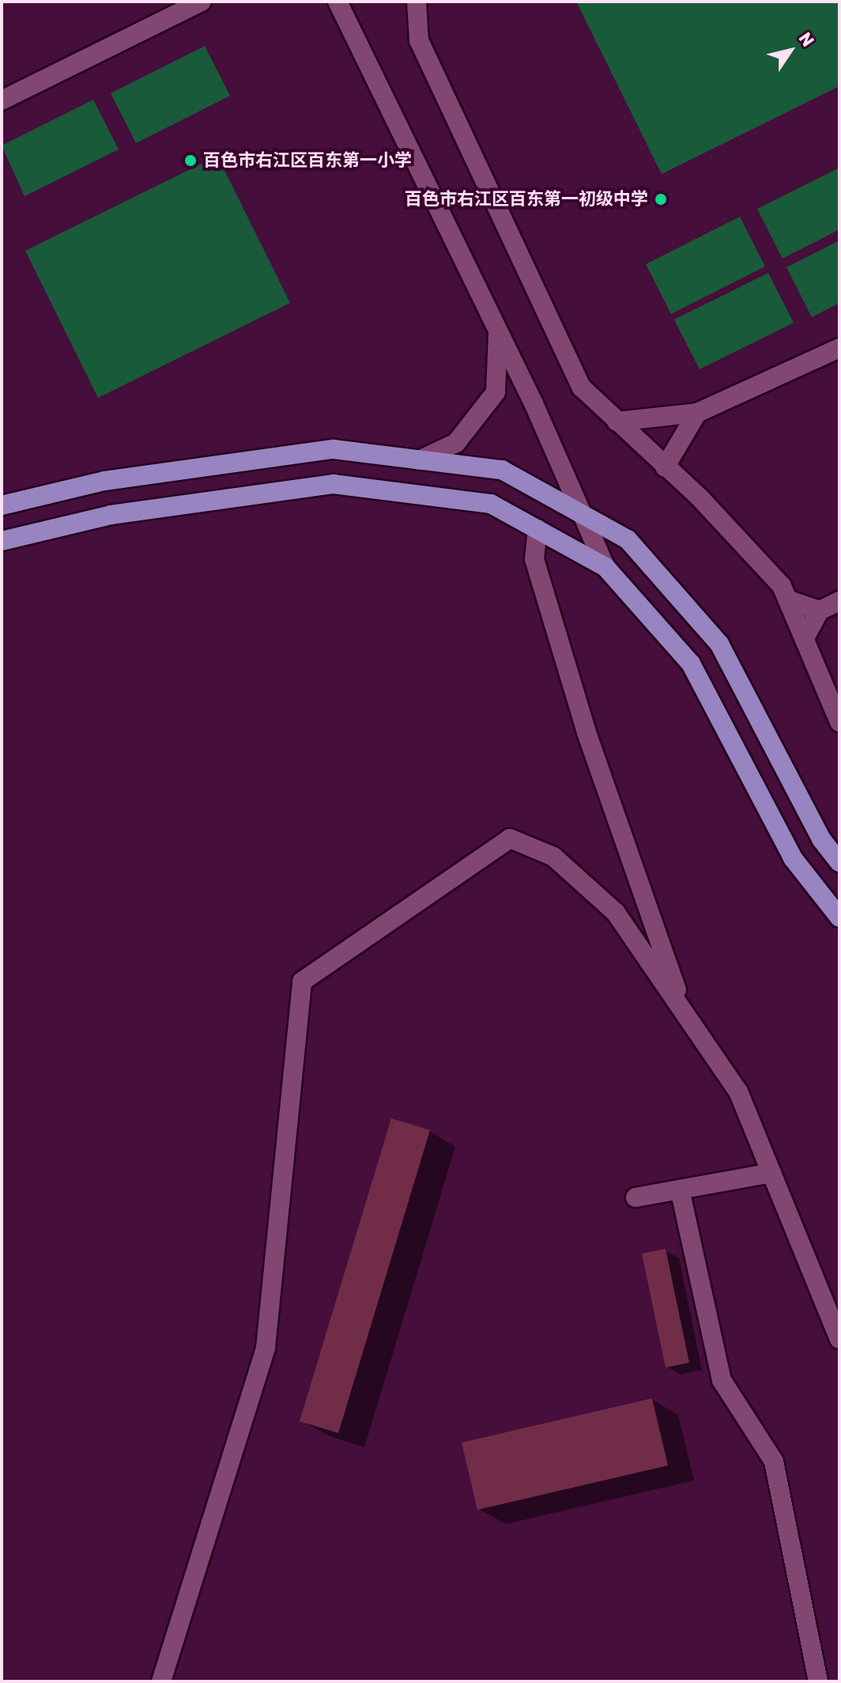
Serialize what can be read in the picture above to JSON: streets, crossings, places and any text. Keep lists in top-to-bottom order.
{
  "places": ["百色市右江区百东第一小学", "百色市右江区百东第一初级中学"],
  "north": "top right"
}
